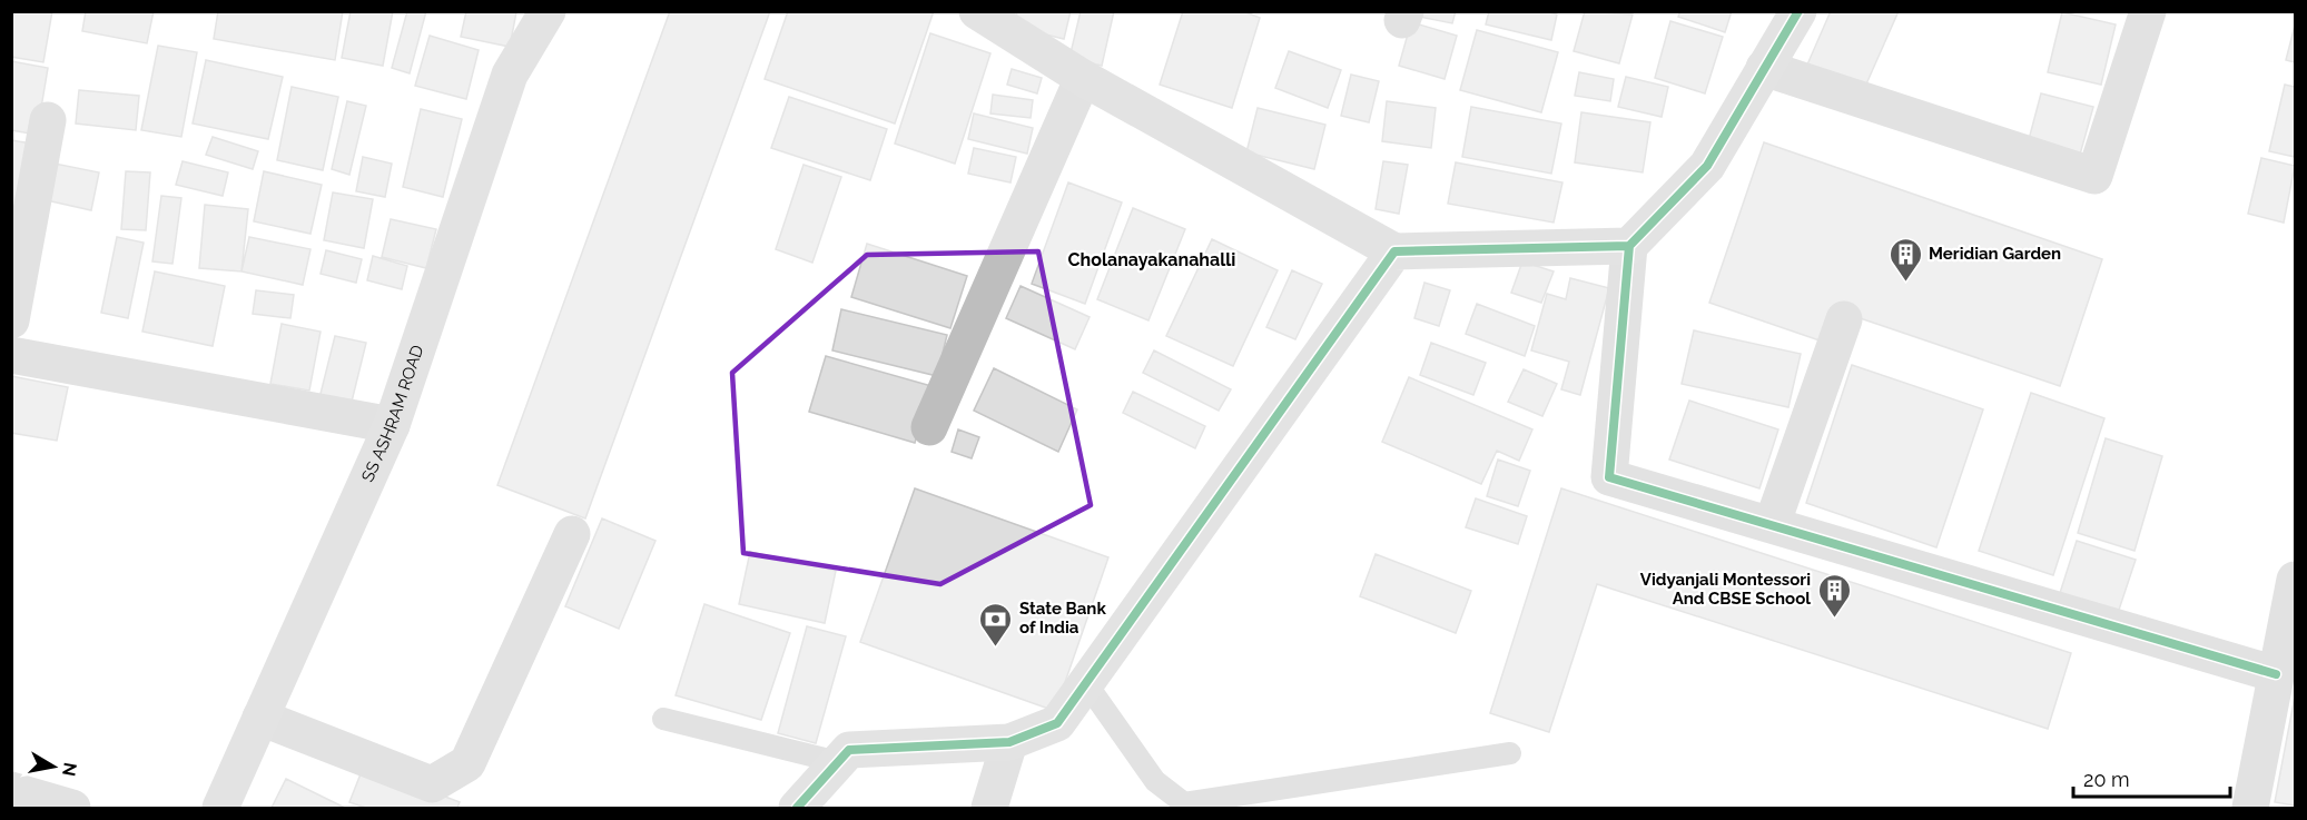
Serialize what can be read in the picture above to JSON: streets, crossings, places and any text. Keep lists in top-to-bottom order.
{
  "streets": {
    "street": ["SS ASHRAM ROAD"]
  },
  "districts": ["Cholanayakanahalli"],
  "places": {
    "building": ["Meridian Garden", "Vidyanjali Montessori And CBSE School"],
    "bank": ["State Bank of India"]
  },
  "scale_bar": "20 m",
  "north": "right"
}
